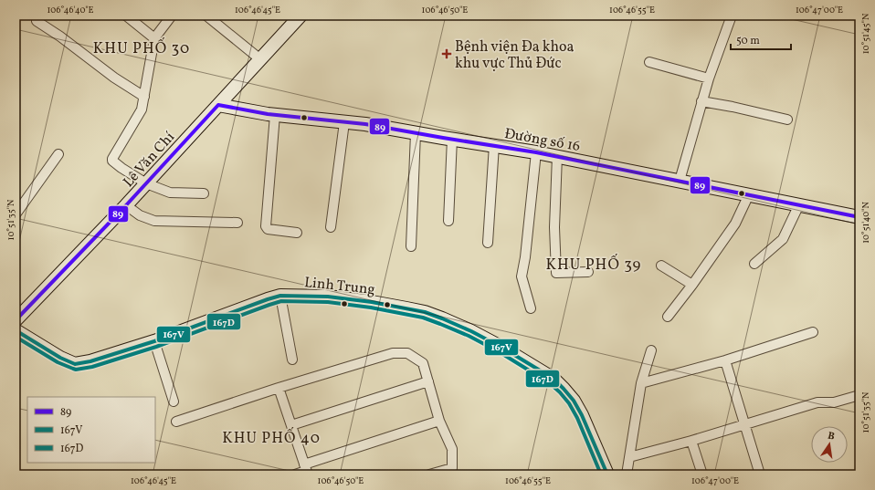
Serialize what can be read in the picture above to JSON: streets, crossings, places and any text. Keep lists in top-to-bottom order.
{
  "streets": {
    "street": ["Đường số 16", "Lê Văn Chí", "Linh Trung"]
  },
  "crossings": [
    ["Đường số 16", "Lê Văn Chí"]
  ],
  "districts": ["KHU PHỐ 30", "KHU PHỐ 39", "KHU PHỐ 40"],
  "places": {
    "health": ["Bệnh viện Đa khoa khu vực Thủ Đức"]
  },
  "lines": ["transit line 89", "transit line 167V", "transit line 167D"],
  "legend": ["89", "167V", "167D"],
  "scale_bar": "50 m",
  "north": "top",
  "coordinates": [
    "106°46'40\"E",
    "106°46'45\"E",
    "106°46'50\"E",
    "106°46'55\"E",
    "106°47'00\"E",
    "10°51'45\"N",
    "10°51'35\"N",
    "10°51'40\"N"
  ]
}
